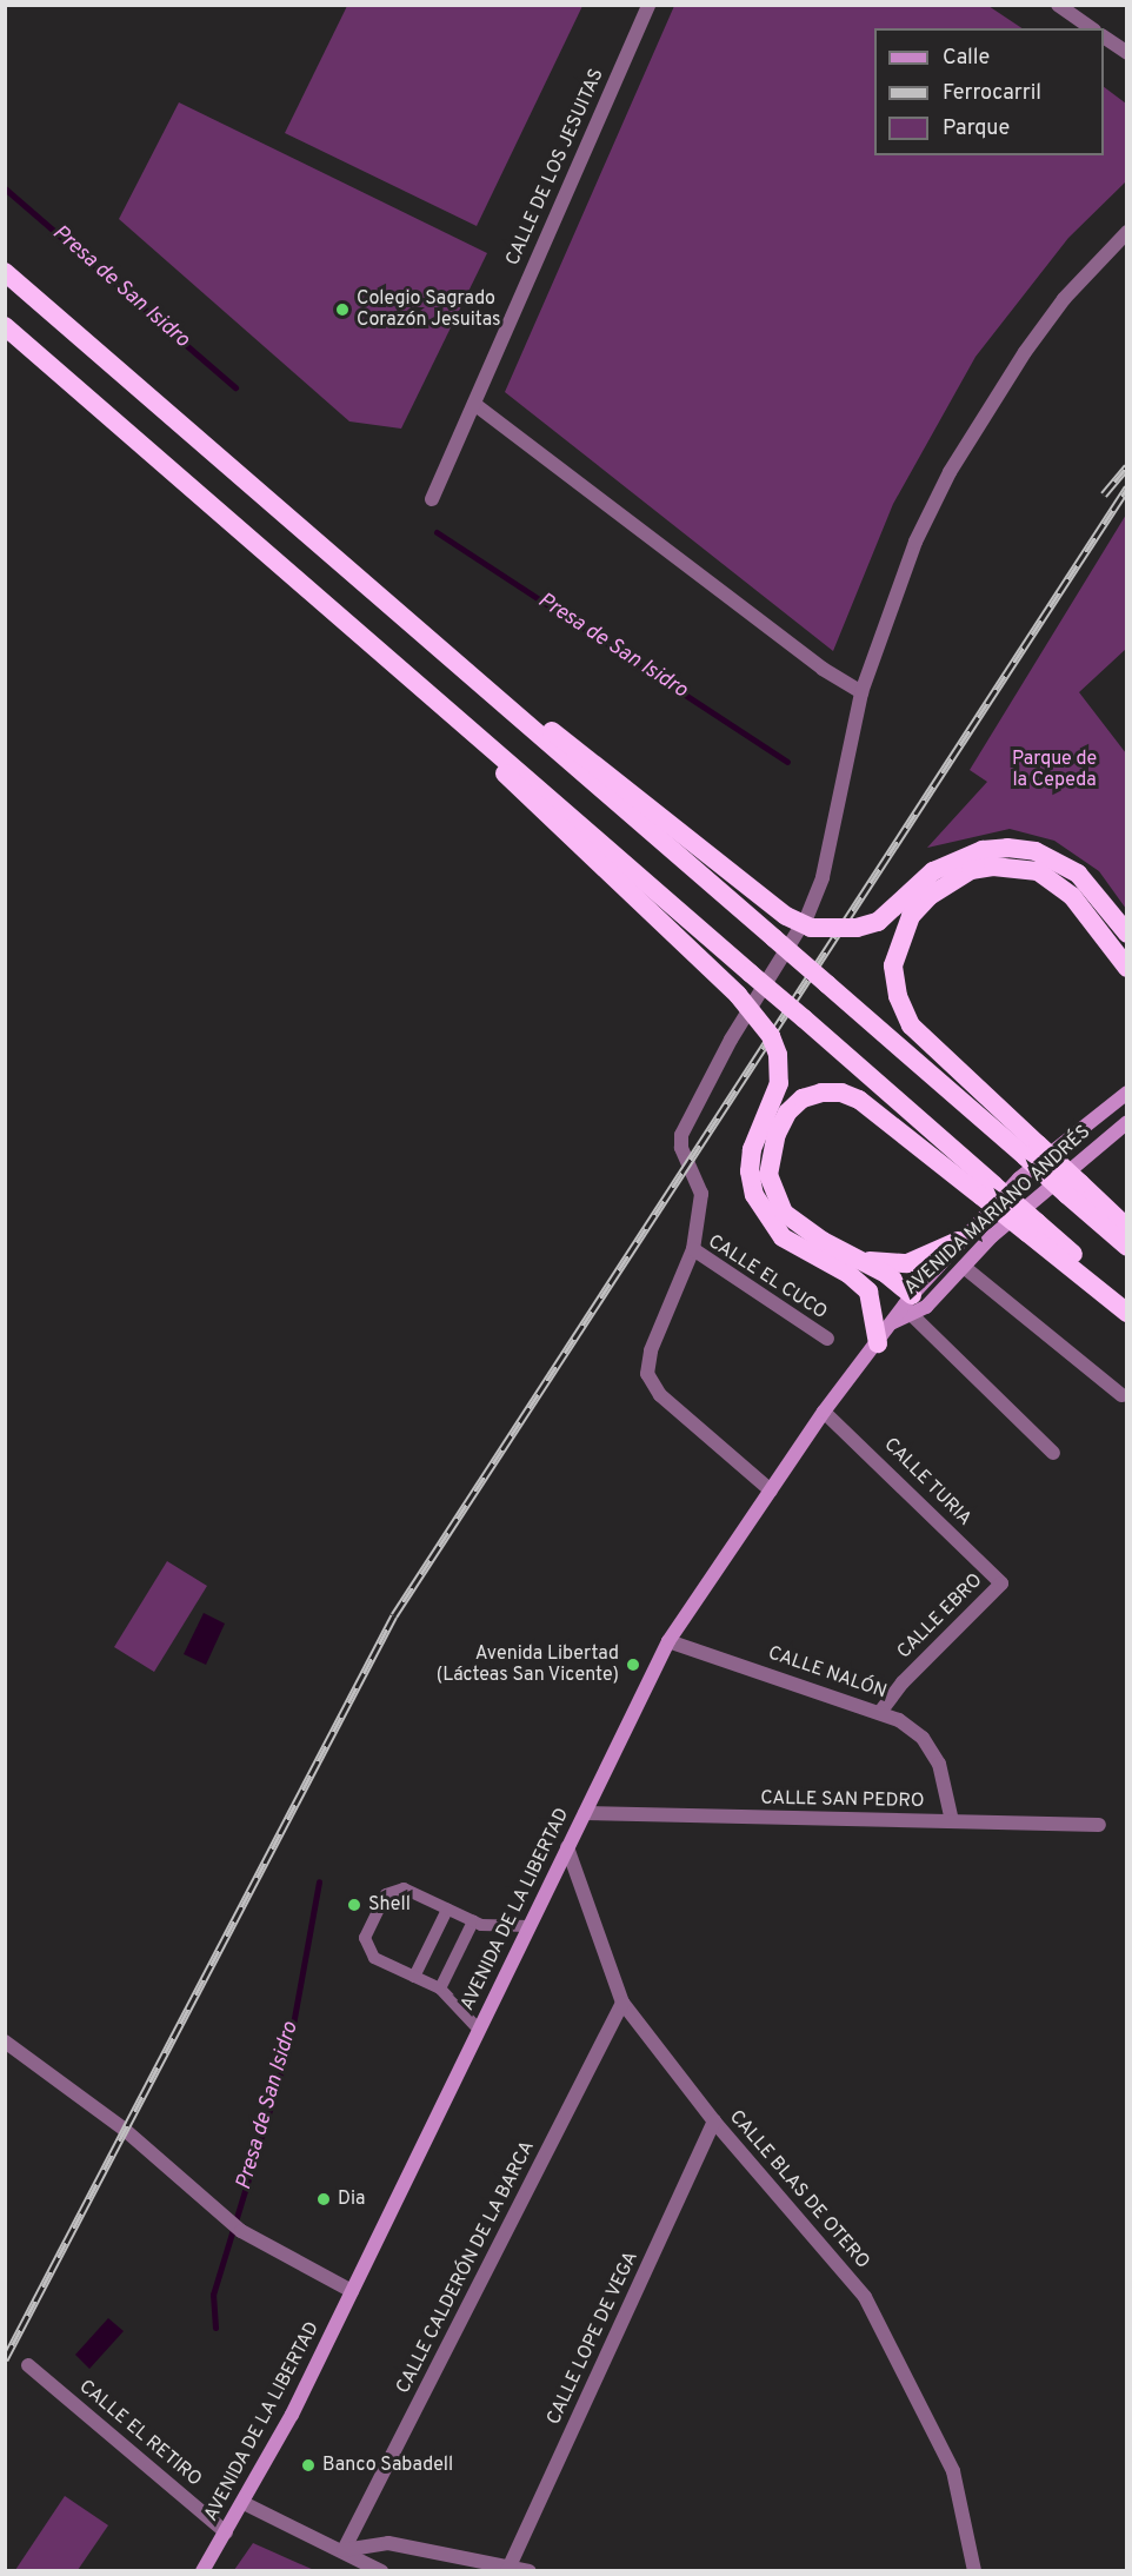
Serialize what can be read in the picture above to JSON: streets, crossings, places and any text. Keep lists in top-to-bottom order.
{
  "streets": {
    "main road": ["AVENIDA MARIANO ANDRÉS", "AVENIDA DE LA LIBERTAD"],
    "street": [
      "CALLE DE LOS JESUITAS",
      "CALLE EL CUCO",
      "CALLE TURIA",
      "CALLE EBRO",
      "CALLE NALÓN",
      "CALLE SAN PEDRO",
      "CALLE BLAS DE OTERO",
      "CALLE CALDERÓN DE LA BARCA",
      "CALLE LOPE DE VEGA",
      "CALLE EL RETIRO"
    ]
  },
  "crossings": [
    ["AVENIDA MARIANO ANDRÉS", "AVENIDA DE LA LIBERTAD"],
    ["CALLE EL CUCO", "AVENIDA DE LA LIBERTAD"],
    ["CALLE TURIA", "CALLE EBRO"],
    ["CALLE TURIA", "AVENIDA DE LA LIBERTAD"],
    ["CALLE EBRO", "CALLE NALÓN"],
    ["CALLE NALÓN", "CALLE SAN PEDRO"],
    ["CALLE NALÓN", "AVENIDA DE LA LIBERTAD"],
    ["CALLE SAN PEDRO", "AVENIDA DE LA LIBERTAD"],
    ["AVENIDA DE LA LIBERTAD", "CALLE BLAS DE OTERO"],
    ["AVENIDA DE LA LIBERTAD", "CALLE EL RETIRO"],
    ["CALLE BLAS DE OTERO", "CALLE CALDERÓN DE LA BARCA"],
    ["CALLE BLAS DE OTERO", "CALLE LOPE DE VEGA"]
  ],
  "water": ["Presa de San Isidro"],
  "parks": ["Parque de la Cepeda"],
  "places": [
    "Colegio Sagrado Corazón Jesuitas",
    "Avenida Libertad (Lácteas San Vicente)",
    "Shell",
    "Dia",
    "Banco Sabadell"
  ],
  "legend": ["Calle", "Ferrocarril", "Parque"]
}
